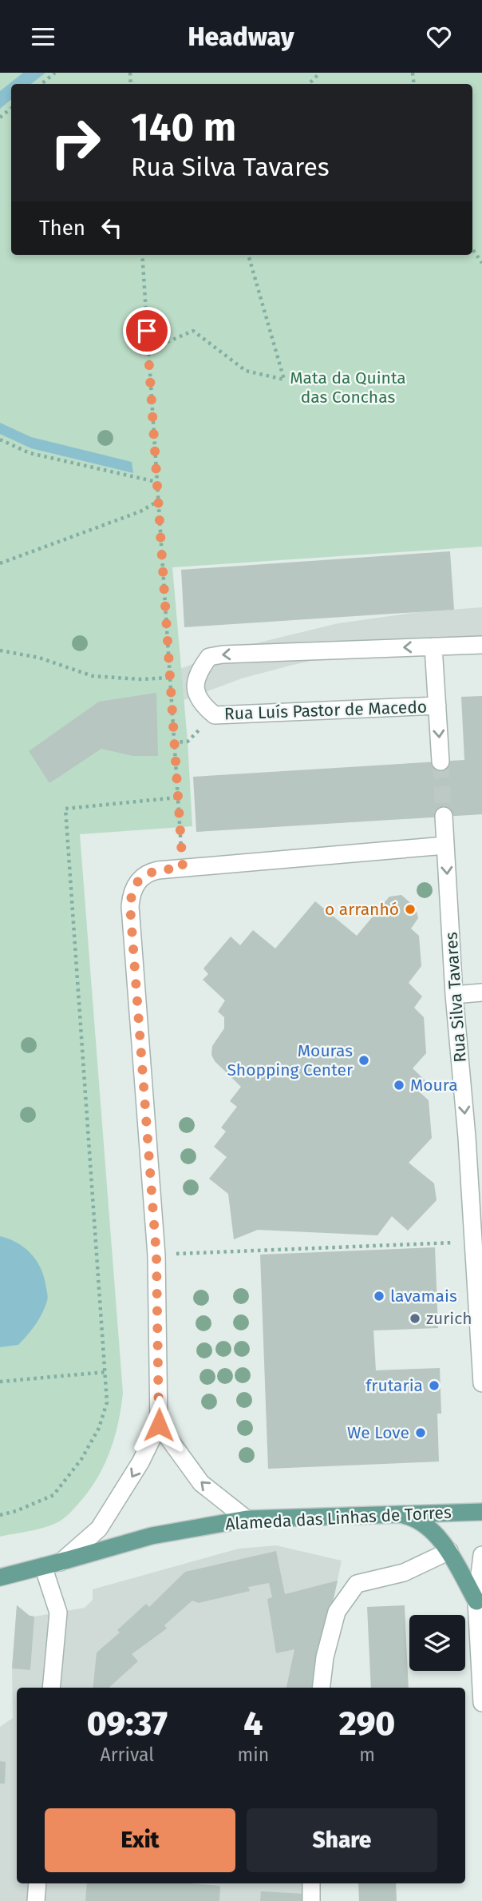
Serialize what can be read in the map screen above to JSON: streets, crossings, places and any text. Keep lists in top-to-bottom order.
{
  "streets": {
    "main road": ["Alameda das Linhas de Torres"],
    "street": ["Rua Luís Pastor de Macedo", "Rua Silva Tavares"]
  },
  "one_way": ["Rua Silva Tavares"],
  "parks": ["Mata da Quinta das Conchas"],
  "places": [
    "o arranhó",
    "Mouras Shopping Center",
    "Moura",
    "lavamais",
    "zurich",
    "frutaria",
    "We Love"
  ],
  "page": {
    "header": "Headway",
    "turn": ["140 m", "Rua Silva Tavares"],
    "then": "Then",
    "eta": [
      "09:37",
      "Arrival",
      "4",
      "min",
      "290",
      "m"
    ],
    "buttons": ["Exit", "Share"]
  }
}
